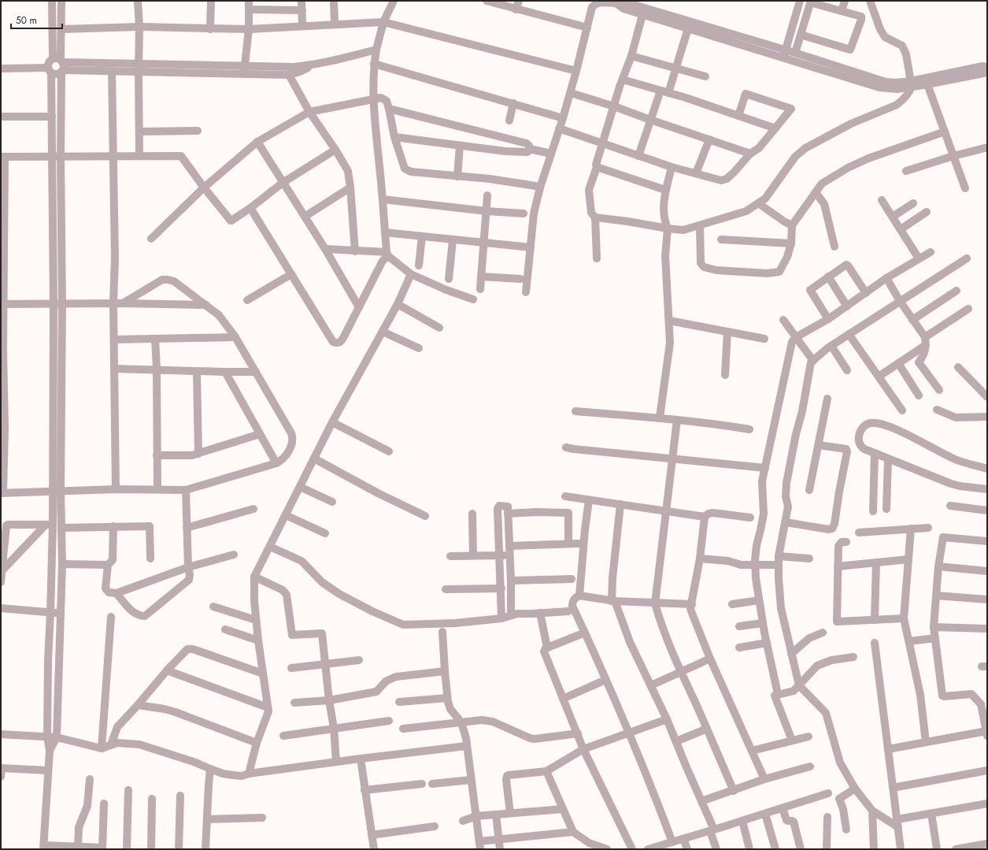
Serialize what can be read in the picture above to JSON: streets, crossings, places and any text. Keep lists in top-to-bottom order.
{
  "scale_bar": "50 m"
}
